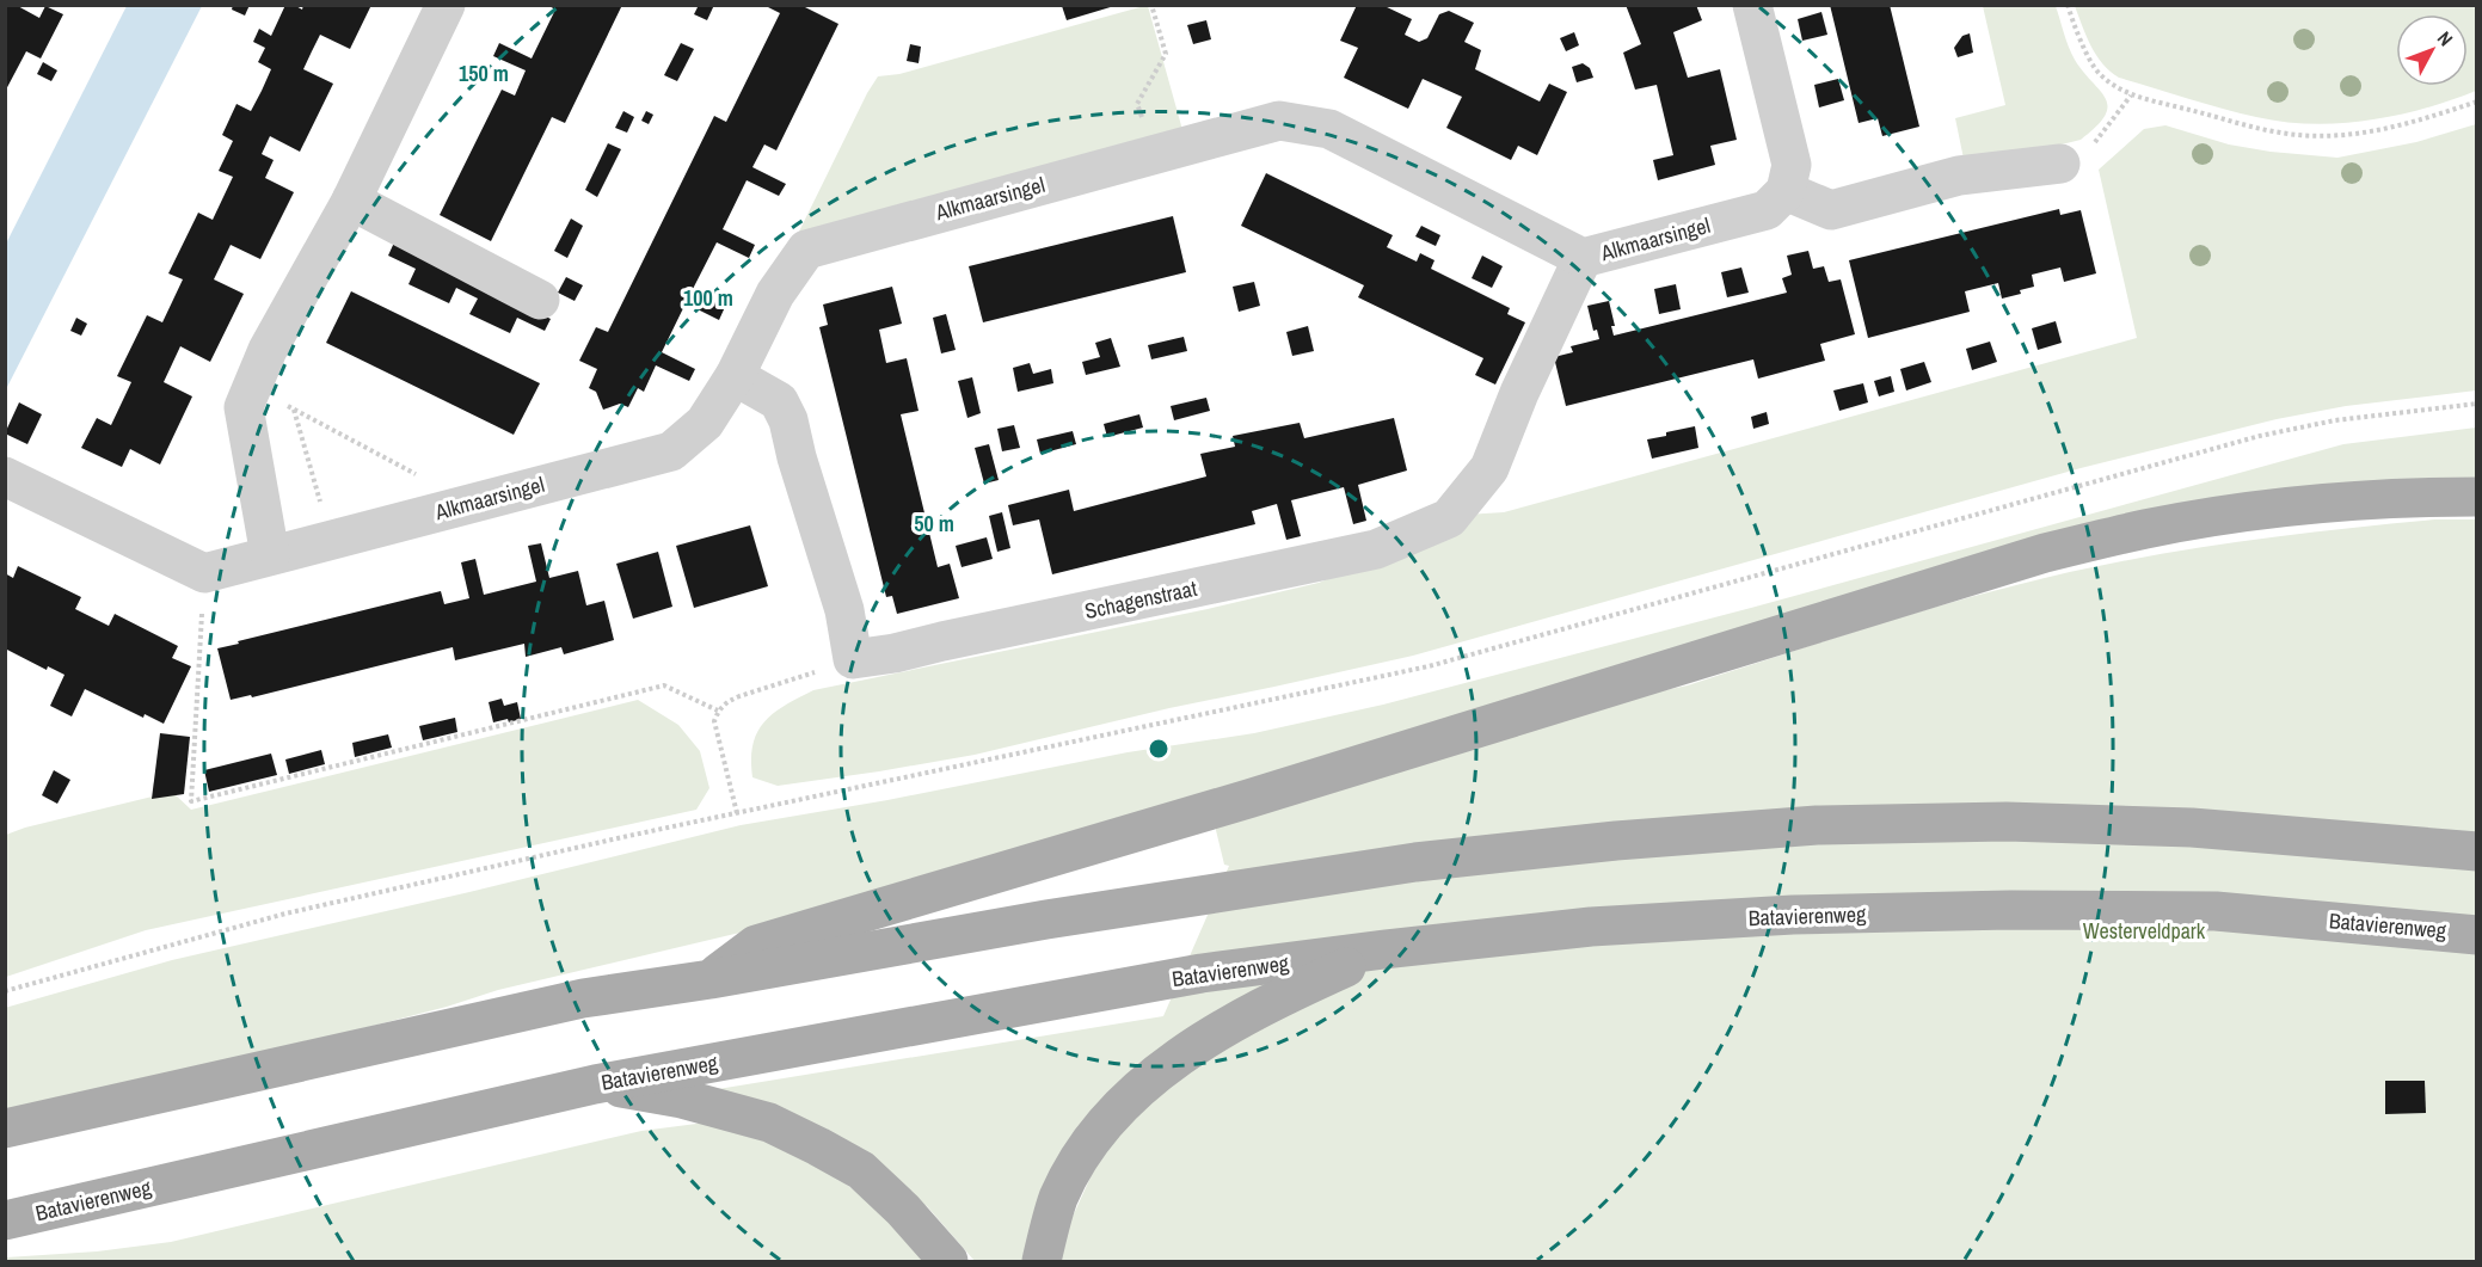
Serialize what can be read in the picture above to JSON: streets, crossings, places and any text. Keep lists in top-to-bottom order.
{
  "streets": {
    "main road": ["Batavierenweg"],
    "street": ["Alkmaarsingel", "Schagenstraat"]
  },
  "crossings": [
    ["Alkmaarsingel", "Schagenstraat"]
  ],
  "parks": ["Westerveldpark"],
  "north": "top right",
  "rings": ["150 m", "100 m", "50 m"]
}
